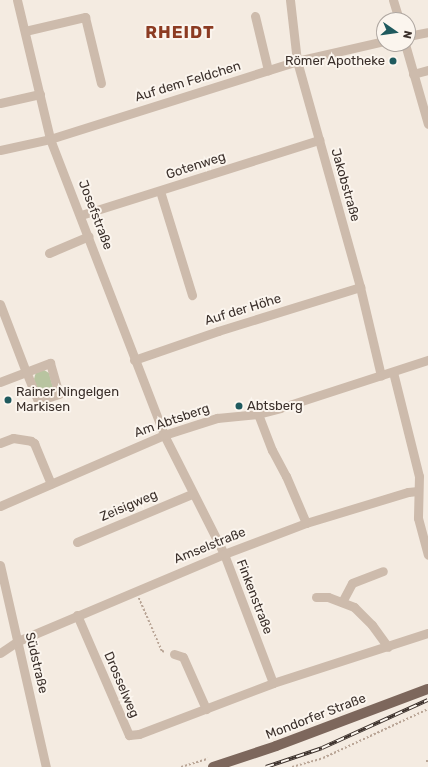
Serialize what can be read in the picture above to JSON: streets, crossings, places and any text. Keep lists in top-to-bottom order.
{
  "streets": {
    "main road": ["Mondorfer Straße"],
    "street": [
      "Auf dem Feldchen",
      "Gotenweg",
      "Jakobstraße",
      "Josefstraße",
      "Auf der Höhe",
      "Am Abtsberg",
      "Zeisigweg",
      "Amselstraße",
      "Finkenstraße",
      "Südstraße",
      "Drosselweg"
    ]
  },
  "crossings": [
    ["Auf dem Feldchen", "Jakobstraße"],
    ["Auf dem Feldchen", "Josefstraße"],
    ["Gotenweg", "Jakobstraße"],
    ["Gotenweg", "Josefstraße"],
    ["Jakobstraße", "Auf der Höhe"],
    ["Jakobstraße", "Am Abtsberg"],
    ["Josefstraße", "Auf der Höhe"],
    ["Josefstraße", "Am Abtsberg"],
    ["Josefstraße", "Finkenstraße"],
    ["Am Abtsberg", "Finkenstraße"],
    ["Zeisigweg", "Finkenstraße"],
    ["Amselstraße", "Finkenstraße"],
    ["Amselstraße", "Südstraße"],
    ["Amselstraße", "Drosselweg"],
    ["Finkenstraße", "Drosselweg"]
  ],
  "districts": ["RHEIDT"],
  "places": ["Römer Apotheke", "Rainer Ningelgen Markisen", "Abtsberg"],
  "north": "right"
}
